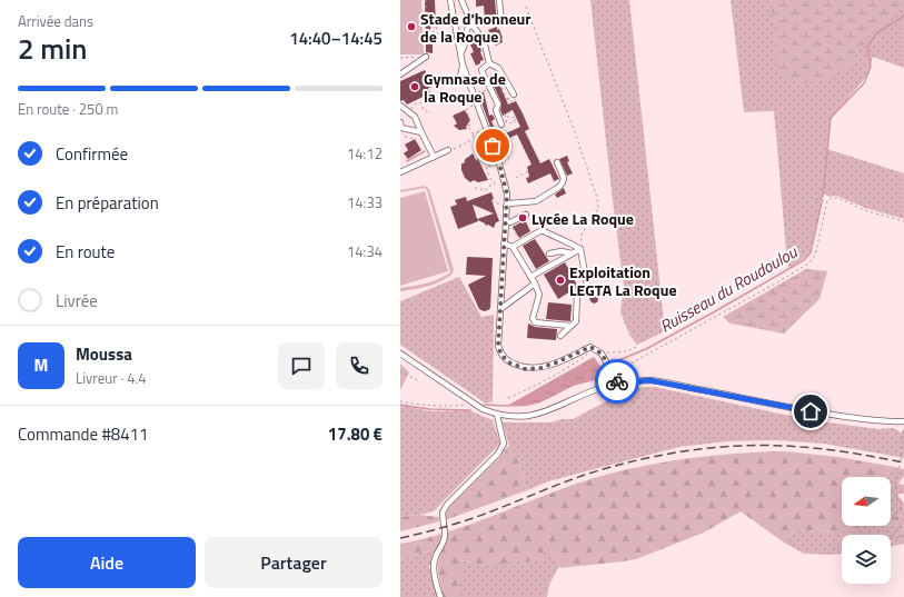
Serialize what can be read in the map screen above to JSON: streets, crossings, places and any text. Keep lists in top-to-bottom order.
{
  "water": ["Ruisseau du Roudoulou"],
  "places": [
    "Stade d'honneur de la Roque",
    "Gymnase de la Roque",
    "Lycée La Roque",
    "Exploitation LEGTA La Roque"
  ],
  "north": "left",
  "page": {
    "heading": ["2 min", "Arrivée dans", "14:40–14:45"],
    "panel": [
      "Moussa",
      "Livreur · 4.4",
      "Commande #8411",
      "17.80 €"
    ],
    "bar": "En route · 250 m",
    "list": [
      ["Confirmée", "14:12"],
      ["En préparation", "14:33"],
      ["En route", "14:34"],
      "Livrée"
    ],
    "round": "M",
    "buttons": ["Aide", "Partager"]
  }
}
